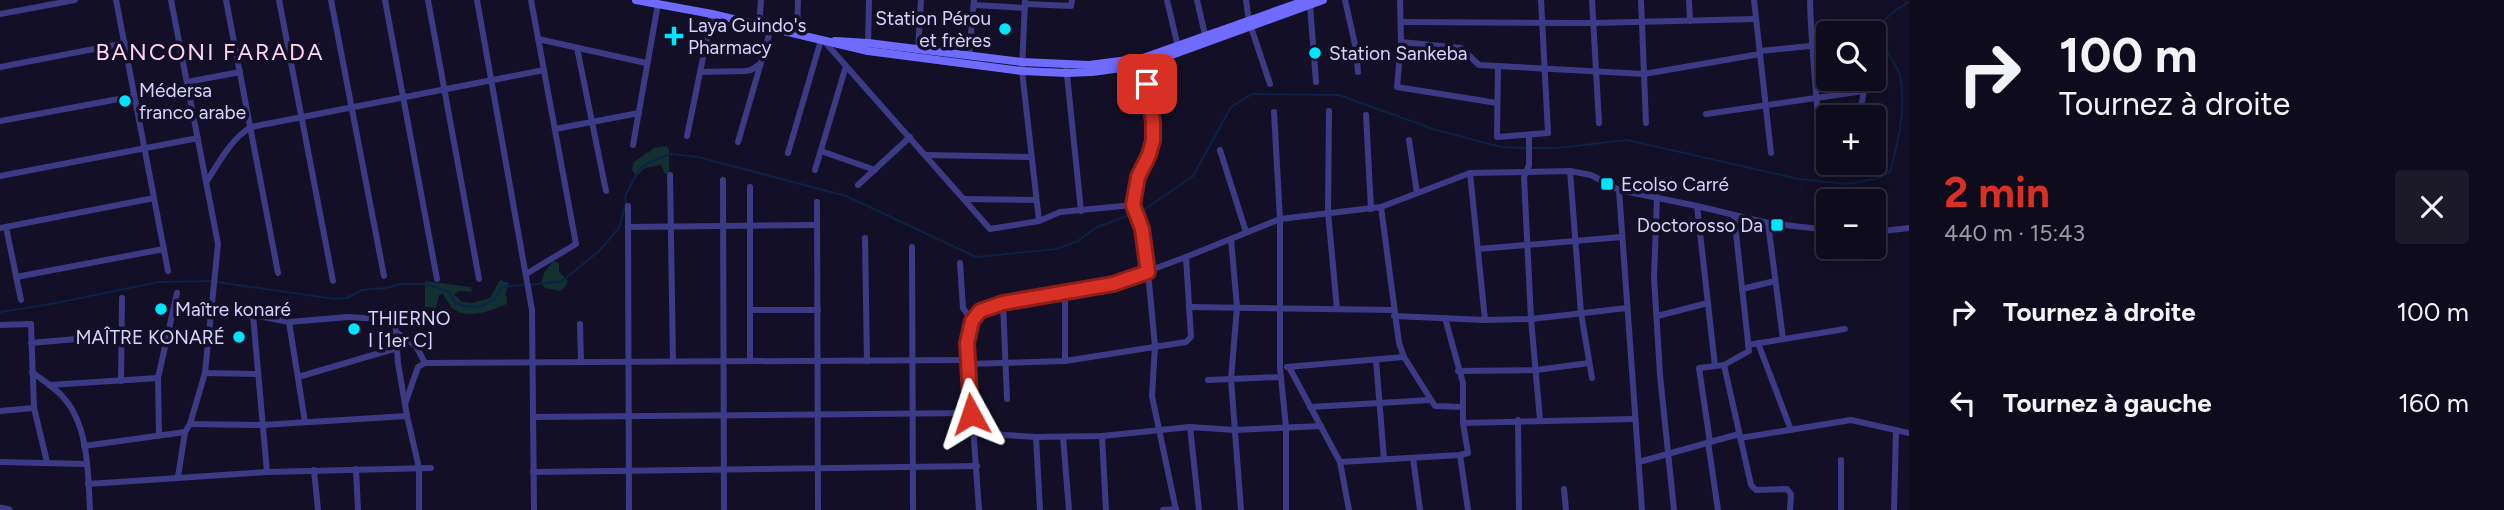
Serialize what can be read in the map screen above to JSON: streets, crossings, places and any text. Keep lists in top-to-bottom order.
{
  "districts": ["BANCONI FARADA"],
  "places": {
    "other": [
      "Station Pérou et frères",
      "Station Sankeba",
      "Médersa franco arabe",
      "Maître konaré",
      "THIERNO I [1er C]",
      "MAÎTRE KONARÉ"
    ],
    "health": ["Laya Guindo's Pharmacy"],
    "transit": ["Ecolso Carré", "Doctorosso Da"]
  },
  "page": {
    "turn": ["100 m", "Tournez à droite"],
    "map_buttons": ["+", "−"],
    "heading": ["2 min", "440 m · 15:43"],
    "list": [
      {
        "name": "Tournez à droite",
        "value": "100 m"
      },
      {
        "name": "Tournez à gauche",
        "value": "160 m"
      }
    ]
  }
}
